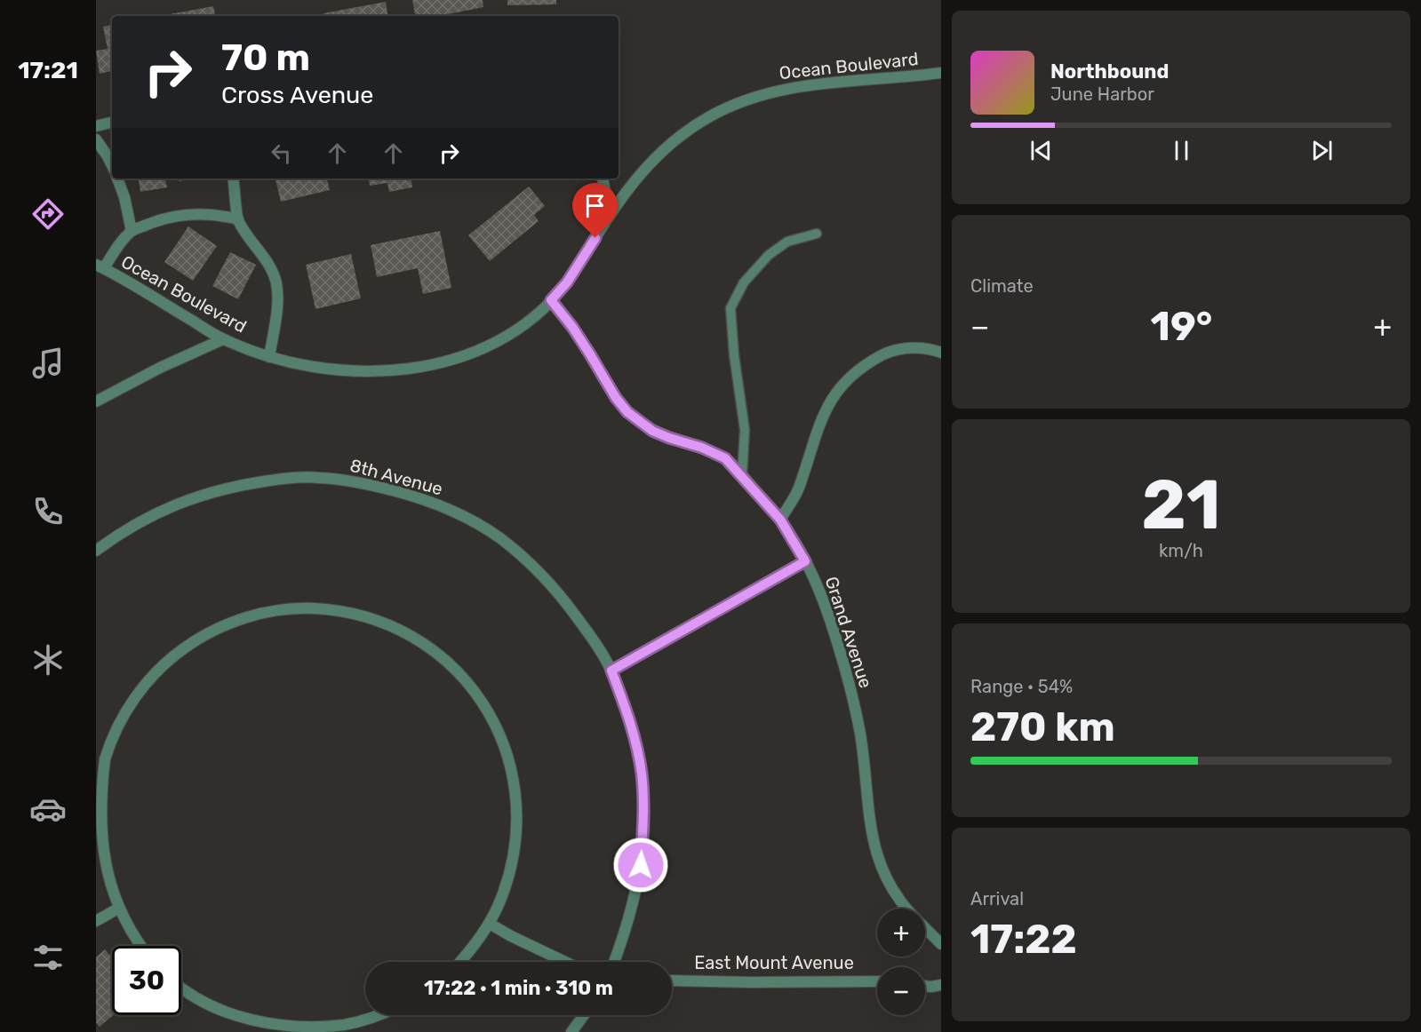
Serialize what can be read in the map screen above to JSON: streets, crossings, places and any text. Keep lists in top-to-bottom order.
{
  "streets": {
    "street": [
      "Ocean Boulevard",
      "8th Avenue",
      "Grand Avenue",
      "East Mount Avenue"
    ]
  },
  "crossings": [
    ["Ocean Boulevard", "Grand Avenue"]
  ],
  "page": {
    "tabs": "17:21",
    "turn": ["70 m", "Cross Avenue"],
    "song": ["Northbound", "June Harbor"],
    "tile": [
      "Climate",
      ["21", "km/h"],
      ["Range · 54%", "270 km"],
      ["Arrival", "17:22"]
    ],
    "heat": ["−", "19°", "+"],
    "map_buttons": ["+", "−"],
    "limit": "30",
    "trip": "17:22 · 1 min · 310 m"
  }
}
